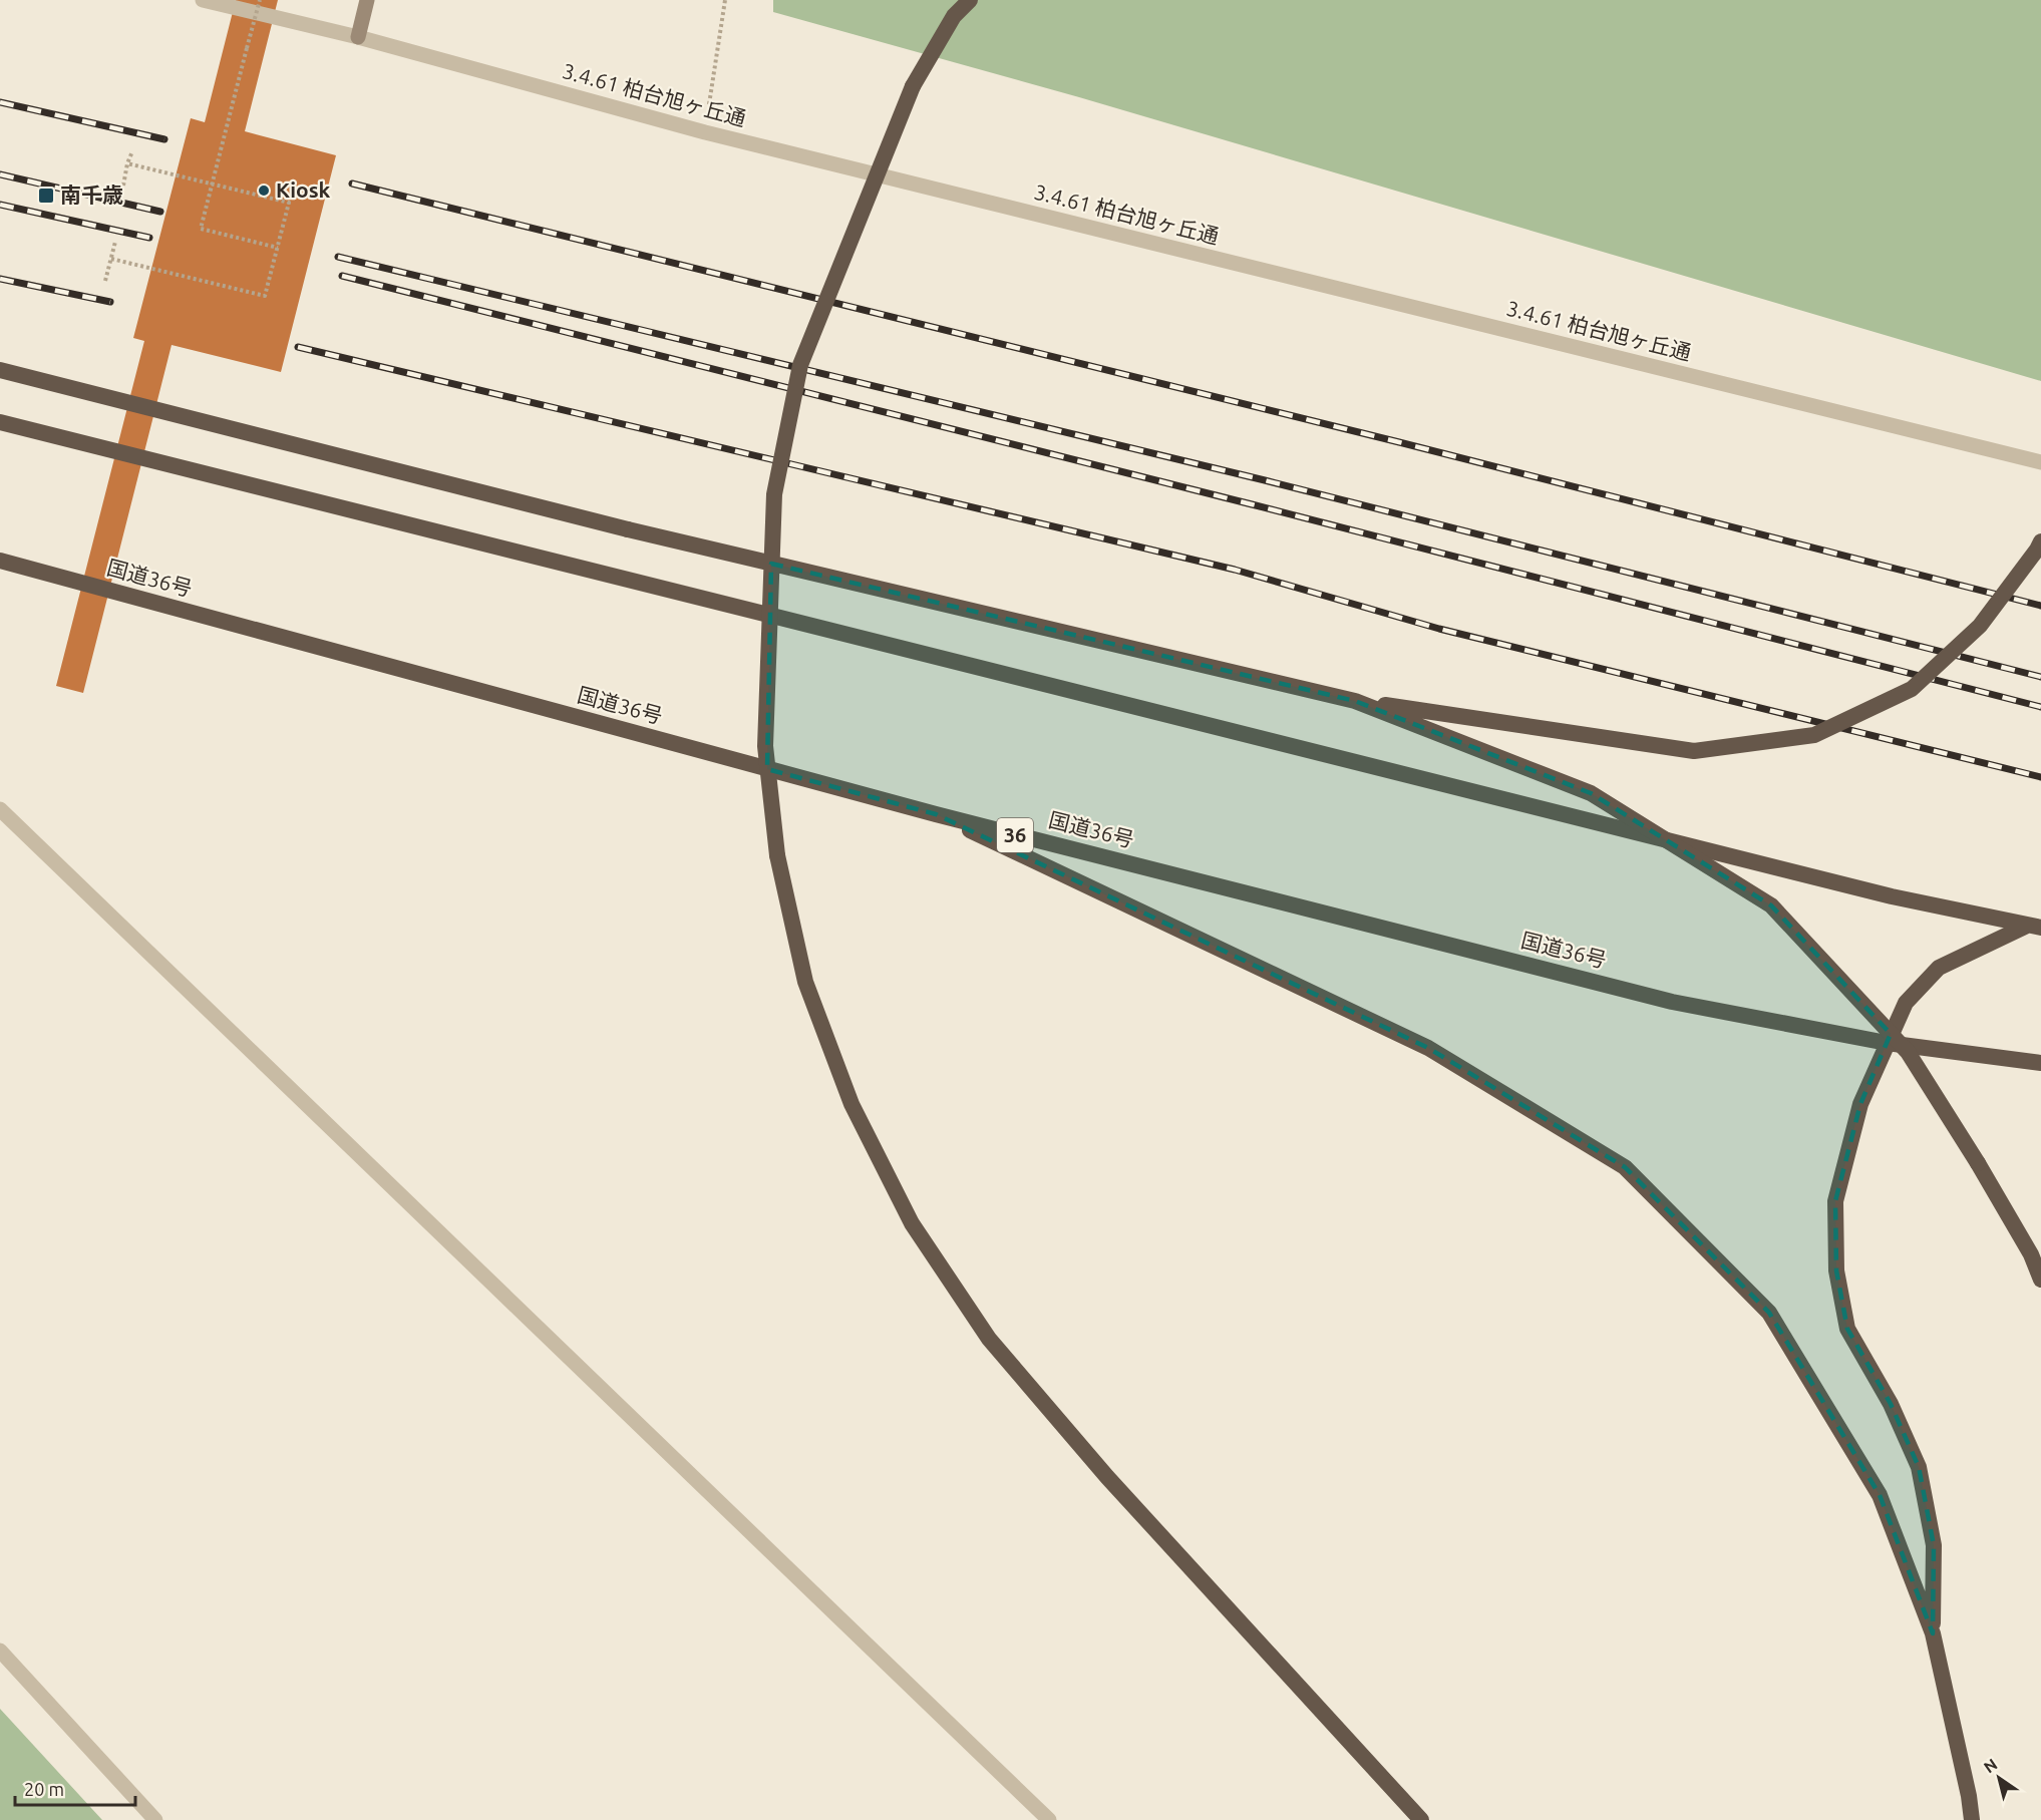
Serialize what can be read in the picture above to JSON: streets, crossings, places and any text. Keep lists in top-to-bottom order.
{
  "streets": {
    "highway": ["国道36号", "36"],
    "street": ["3.4.61 柏台旭ヶ丘通"]
  },
  "places": {
    "other": ["Kiosk"],
    "transit": ["南千歳"]
  },
  "scale_bar": "20 m",
  "north": "top left"
}
